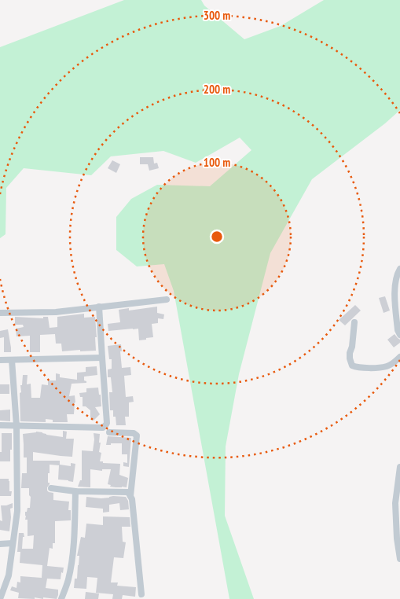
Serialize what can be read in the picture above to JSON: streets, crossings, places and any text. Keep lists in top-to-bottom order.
{
  "rings": ["300 m", "200 m", "100 m"]
}
